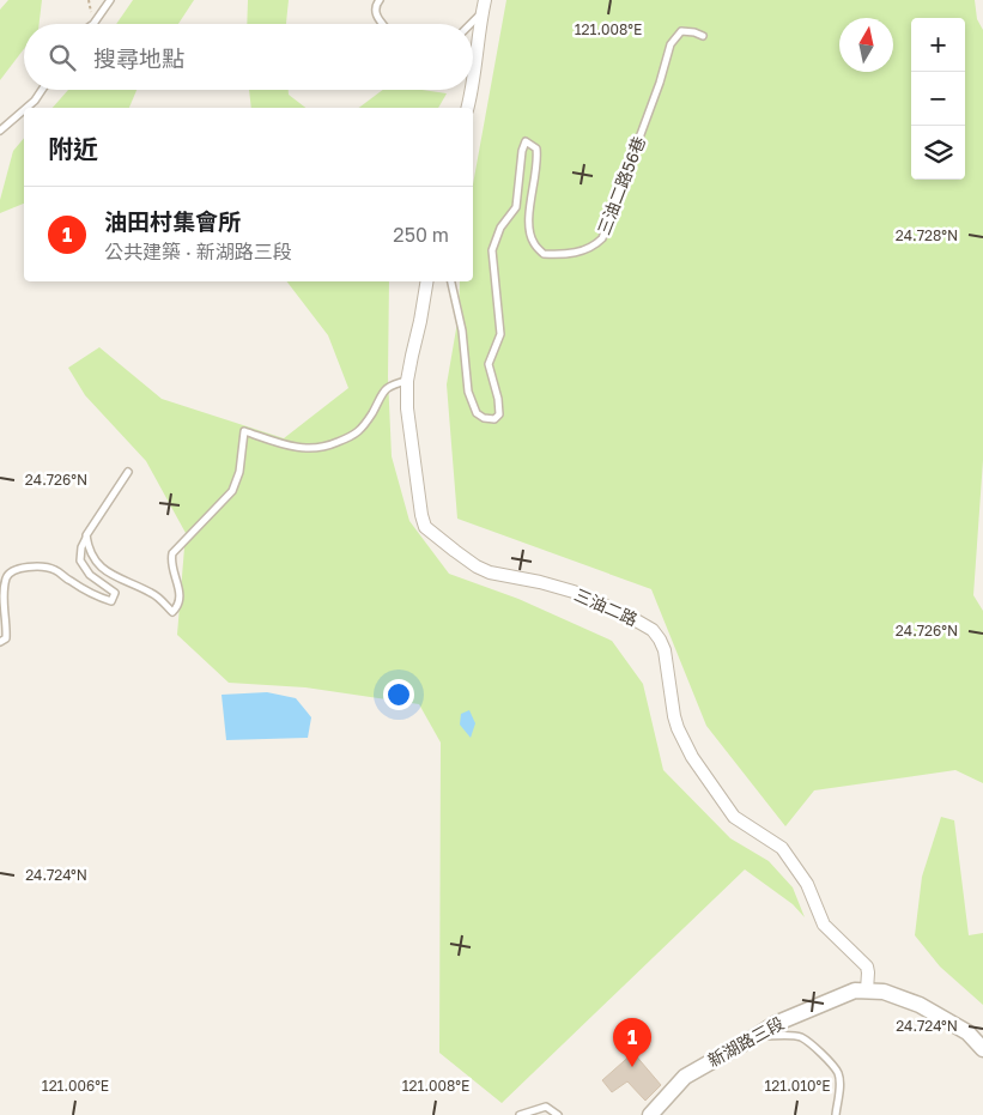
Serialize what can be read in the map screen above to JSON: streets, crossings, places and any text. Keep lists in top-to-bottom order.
{
  "streets": {
    "street": ["三油二路", "新湖路三段"],
    "lane": ["三油二路56巷"]
  },
  "crossings": [
    ["三油二路", "新湖路三段"]
  ],
  "north": "top",
  "page": {
    "map_buttons": ["+", "−"],
    "search": "搜尋地點",
    "heading": "附近",
    "list": [
      {
        "mark": "1",
        "name": "油田村集會所",
        "note": "公共建築 · 新湖路三段",
        "value": "250 m"
      }
    ],
    "pins": "1"
  },
  "coordinates": [
    "121.008°E",
    "24.728°N",
    "24.726°N",
    "24.724°N",
    "121.006°E",
    "121.010°E"
  ]
}
